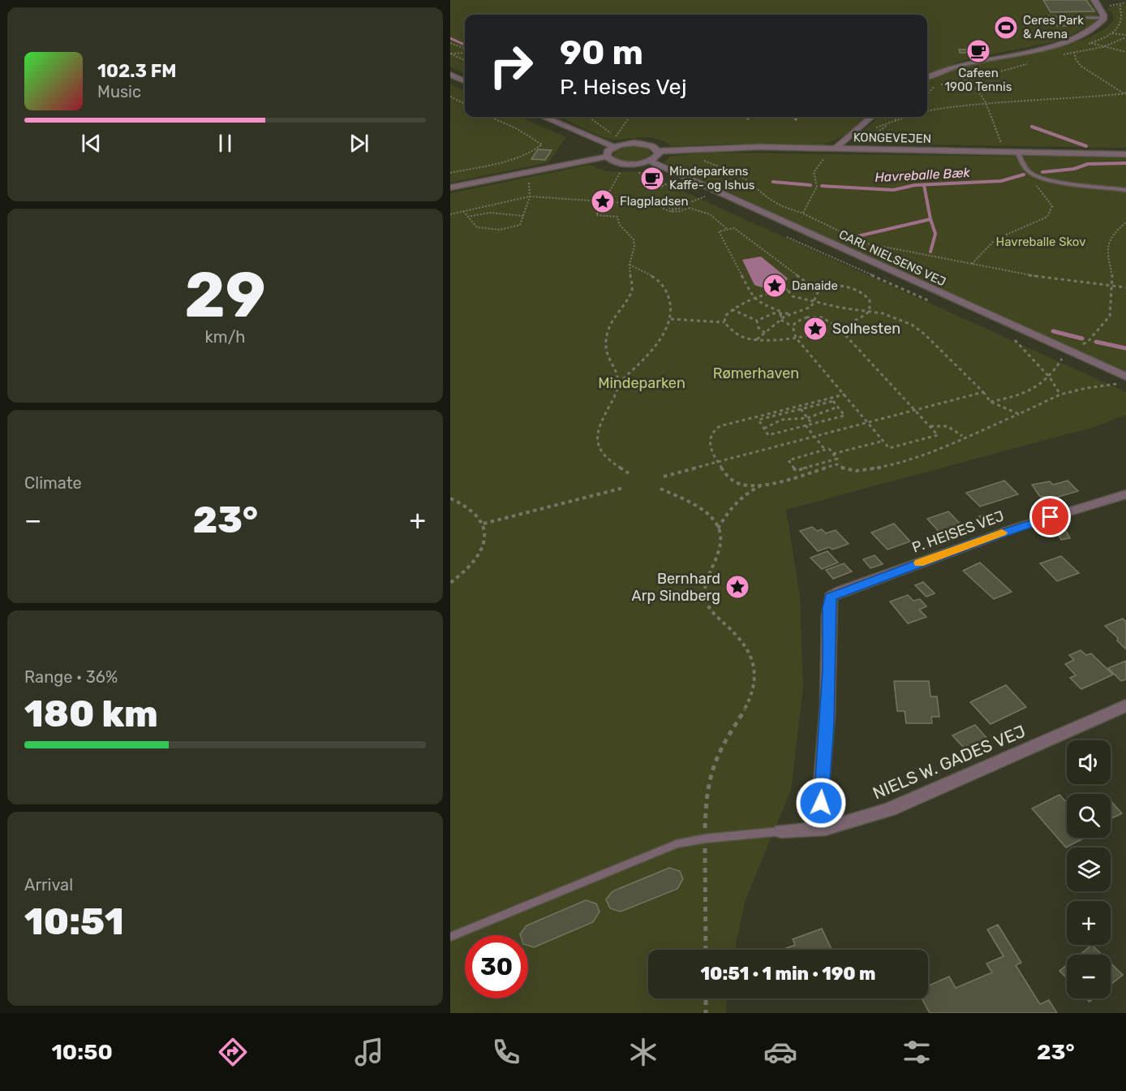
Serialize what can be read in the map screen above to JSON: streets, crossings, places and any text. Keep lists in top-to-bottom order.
{
  "streets": {
    "street": [
      "KONGEVEJEN",
      "CARL NIELSENS VEJ",
      "P. HEISES VEJ",
      "NIELS W. GADES VEJ"
    ]
  },
  "crossings": [
    ["P. HEISES VEJ", "NIELS W. GADES VEJ"]
  ],
  "water": ["Havreballe Bæk"],
  "parks": ["Havreballe Skov", "Rømerhaven", "Mindeparken"],
  "places": {
    "sports": ["Ceres Park & Arena"],
    "cafe": ["Cafeen 1900 Tennis", "Mindeparkens Kaffe- og Ishus"],
    "place": [
      "Flagpladsen",
      "Danaide",
      "Solhesten",
      "Bernhard Arp Sindberg"
    ]
  },
  "page": {
    "turn": ["90 m", "P. Heises Vej"],
    "song": ["102.3 FM", "Music"],
    "tile": [
      ["29", "km/h"],
      "Climate",
      ["Range · 36%", "180 km"],
      ["Arrival", "10:51"]
    ],
    "heat": ["−", "23°", "+"],
    "map_buttons": ["+", "−"],
    "limit": "30",
    "trip": "10:51 · 1 min · 190 m",
    "tabs": ["10:50", "23°"]
  }
}
